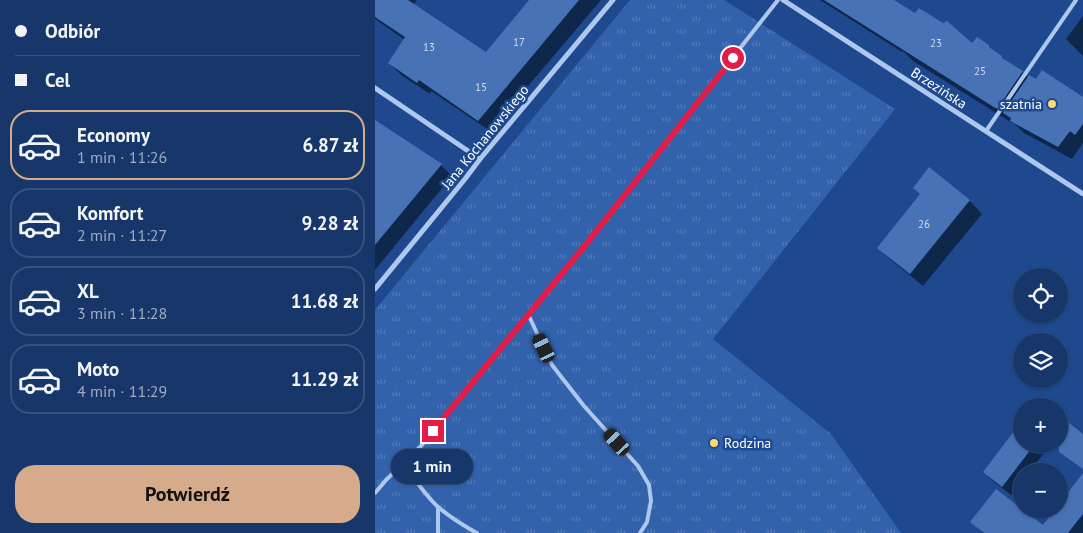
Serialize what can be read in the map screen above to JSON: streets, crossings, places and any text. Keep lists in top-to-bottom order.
{
  "streets": {
    "street": ["Brzezińska", "Jana Kochanowskiego"]
  },
  "places": ["szatnia", "Rodzina"],
  "house_numbers": [
    "17",
    "23",
    "13",
    "25",
    "15",
    "26"
  ],
  "page": {
    "banner": ["Odbiór", "Cel"],
    "list": [
      {
        "name": "Economy",
        "note": "1 min · 11:26",
        "value": "6.87 zł"
      },
      {
        "name": "Komfort",
        "note": "2 min · 11:27",
        "value": "9.28 zł"
      },
      {
        "name": "XL",
        "note": "3 min · 11:28",
        "value": "11.68 zł"
      },
      {
        "name": "Moto",
        "note": "4 min · 11:29",
        "value": "11.29 zł"
      }
    ],
    "map_buttons": ["+", "−"],
    "bubble": "1 min",
    "buttons": "Potwierdź"
  }
}
